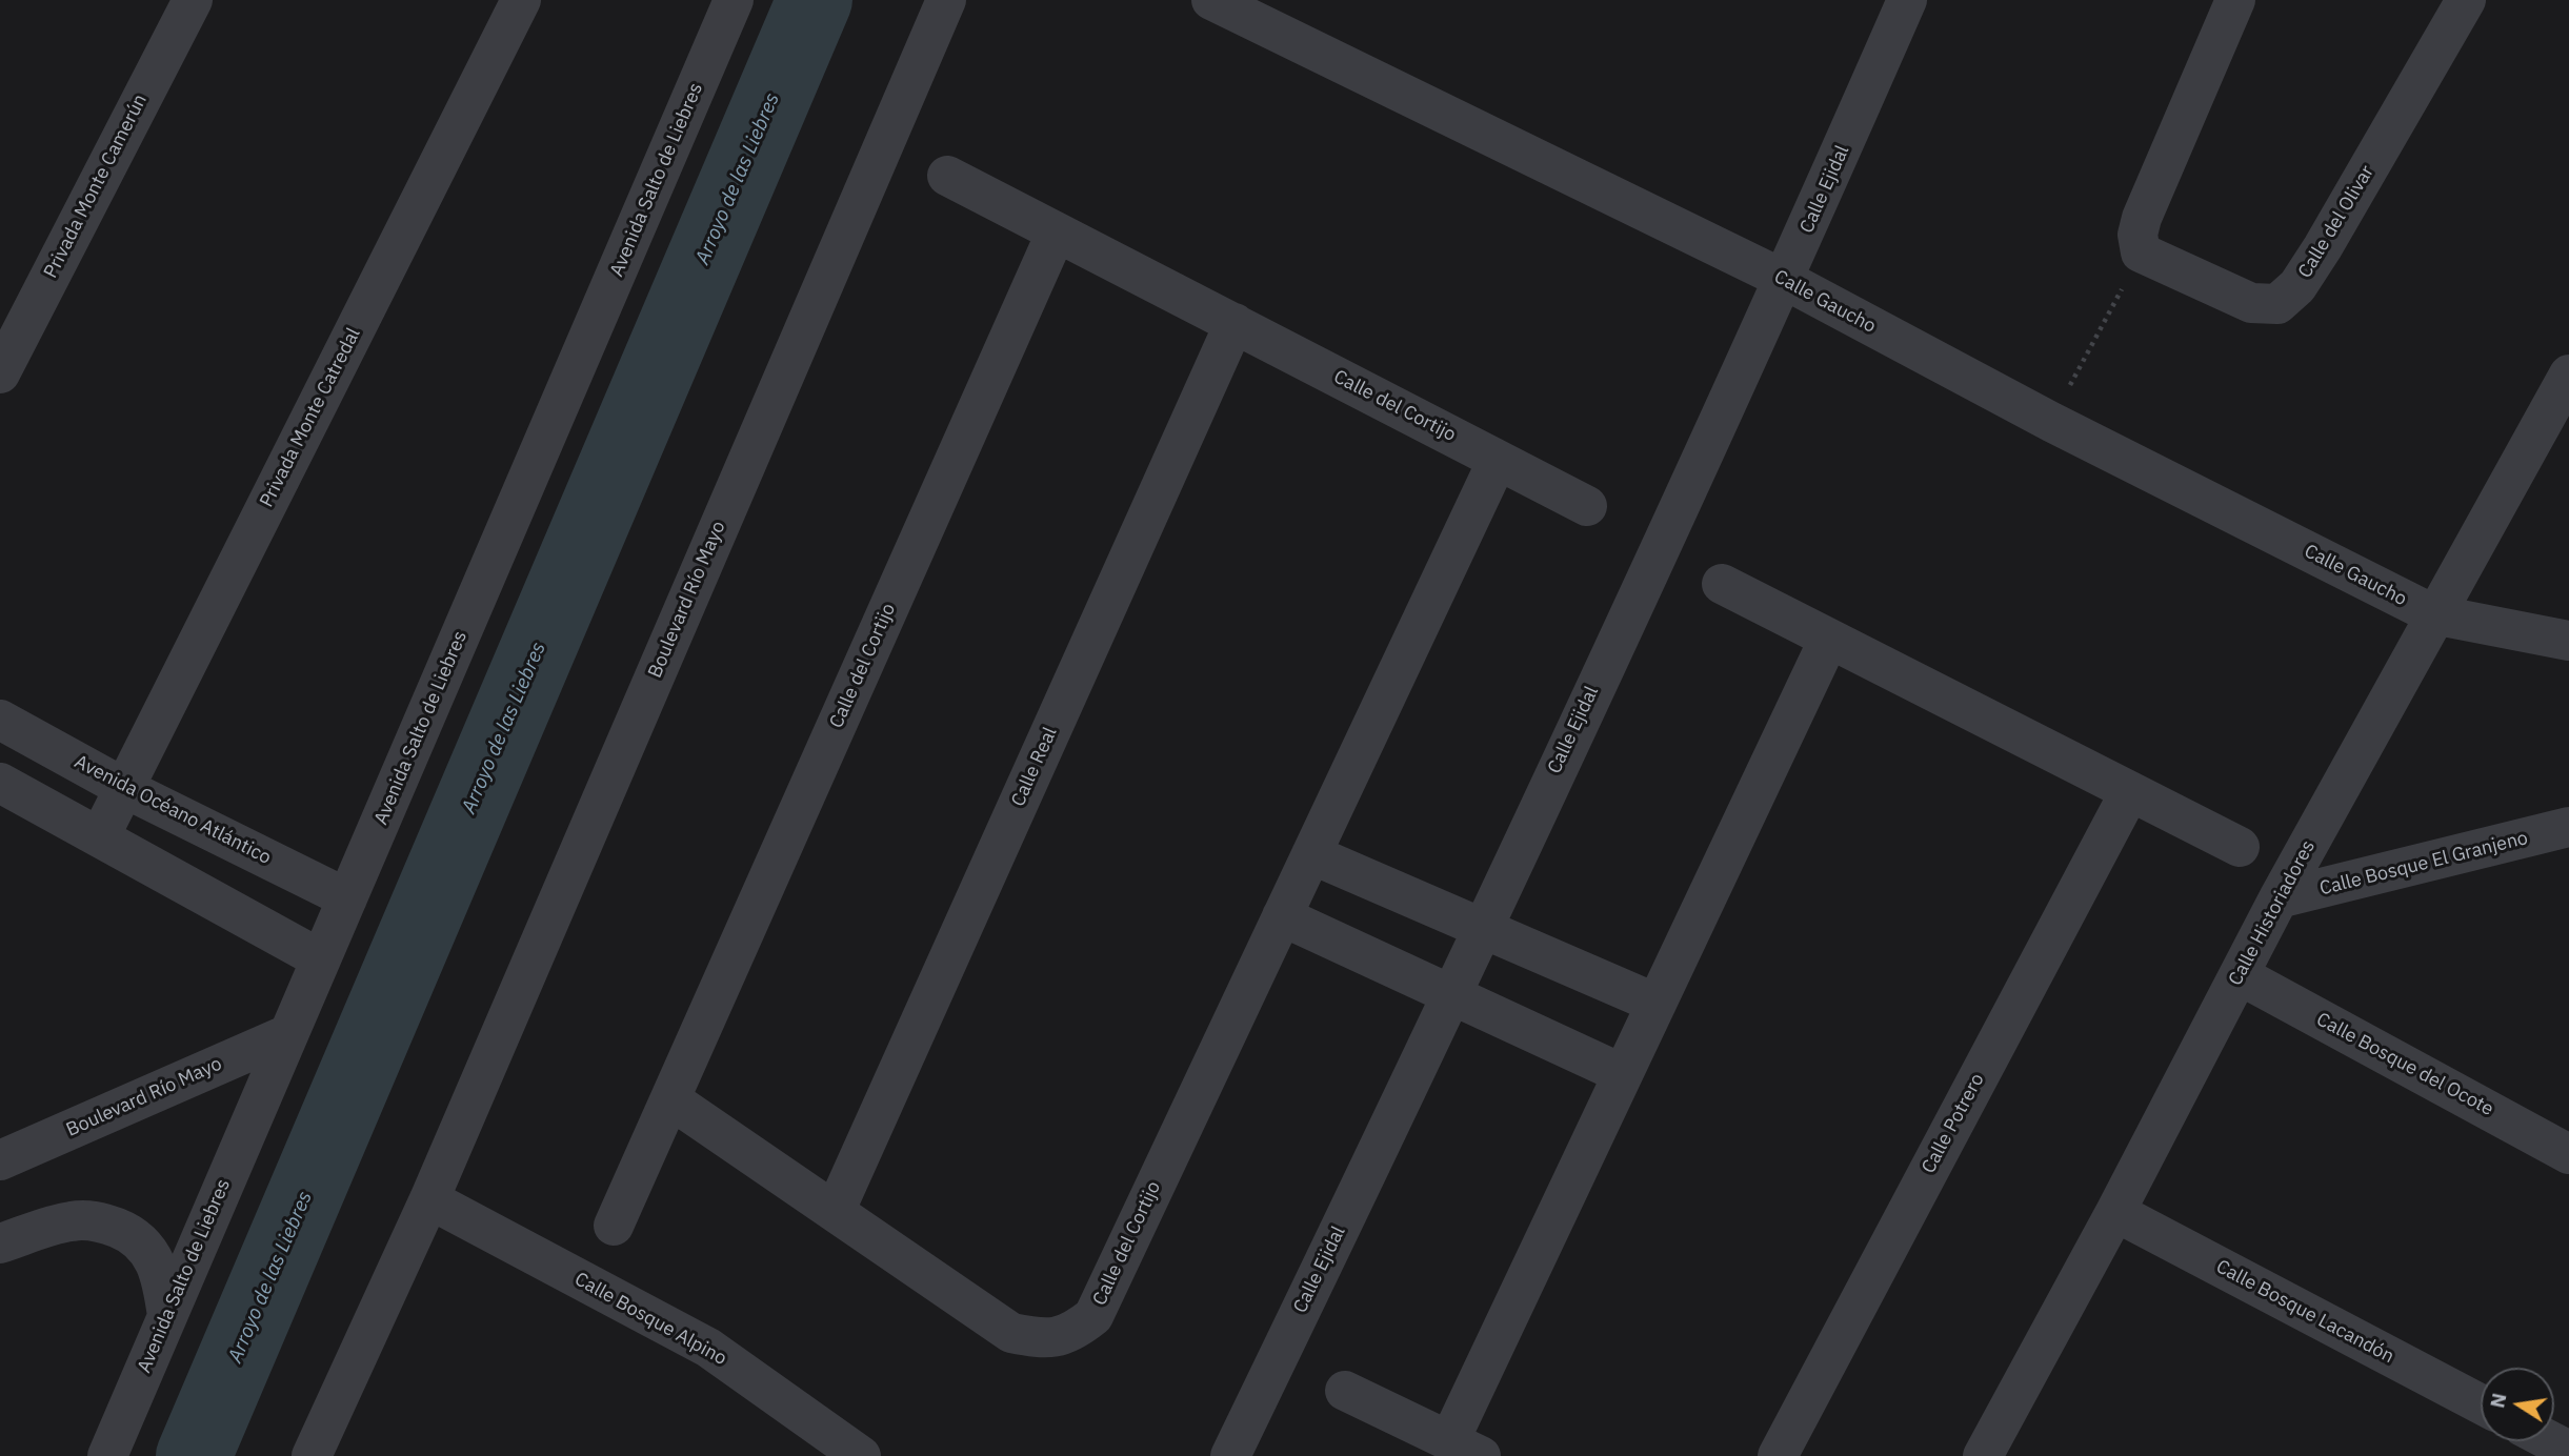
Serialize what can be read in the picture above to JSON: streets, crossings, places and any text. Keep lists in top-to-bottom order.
{
  "streets": {
    "street": [
      "Avenida Salto de Liebres",
      "Privada Monte Camerún",
      "Calle Ejidal",
      "Calle del Olivar",
      "Calle Gaucho",
      "Calle del Cortijo",
      "Privada Monte Catredal",
      "Boulevard Río Mayo",
      "Calle Real",
      "Avenida Océano Atlántico",
      "Calle Bosque El Granjeno",
      "Calle Historiadores",
      "Calle Bosque del Ocote",
      "Calle Potrero",
      "Calle Bosque Lacandón",
      "Calle Bosque Alpino"
    ]
  },
  "crossings": [
    ["Avenida Salto de Liebres", "Boulevard Río Mayo"],
    ["Avenida Salto de Liebres", "Avenida Océano Atlántico"],
    ["Calle Ejidal", "Calle Gaucho"],
    ["Calle Gaucho", "Calle Historiadores"],
    ["Calle del Cortijo", "Calle Real"],
    ["Privada Monte Catredal", "Avenida Océano Atlántico"],
    ["Boulevard Río Mayo", "Calle Bosque Alpino"],
    ["Calle Bosque El Granjeno", "Calle Historiadores"],
    ["Calle Historiadores", "Calle Bosque del Ocote"],
    ["Calle Historiadores", "Calle Bosque Lacandón"]
  ],
  "water": ["Arroyo de las Liebres"],
  "north": "left"
}
